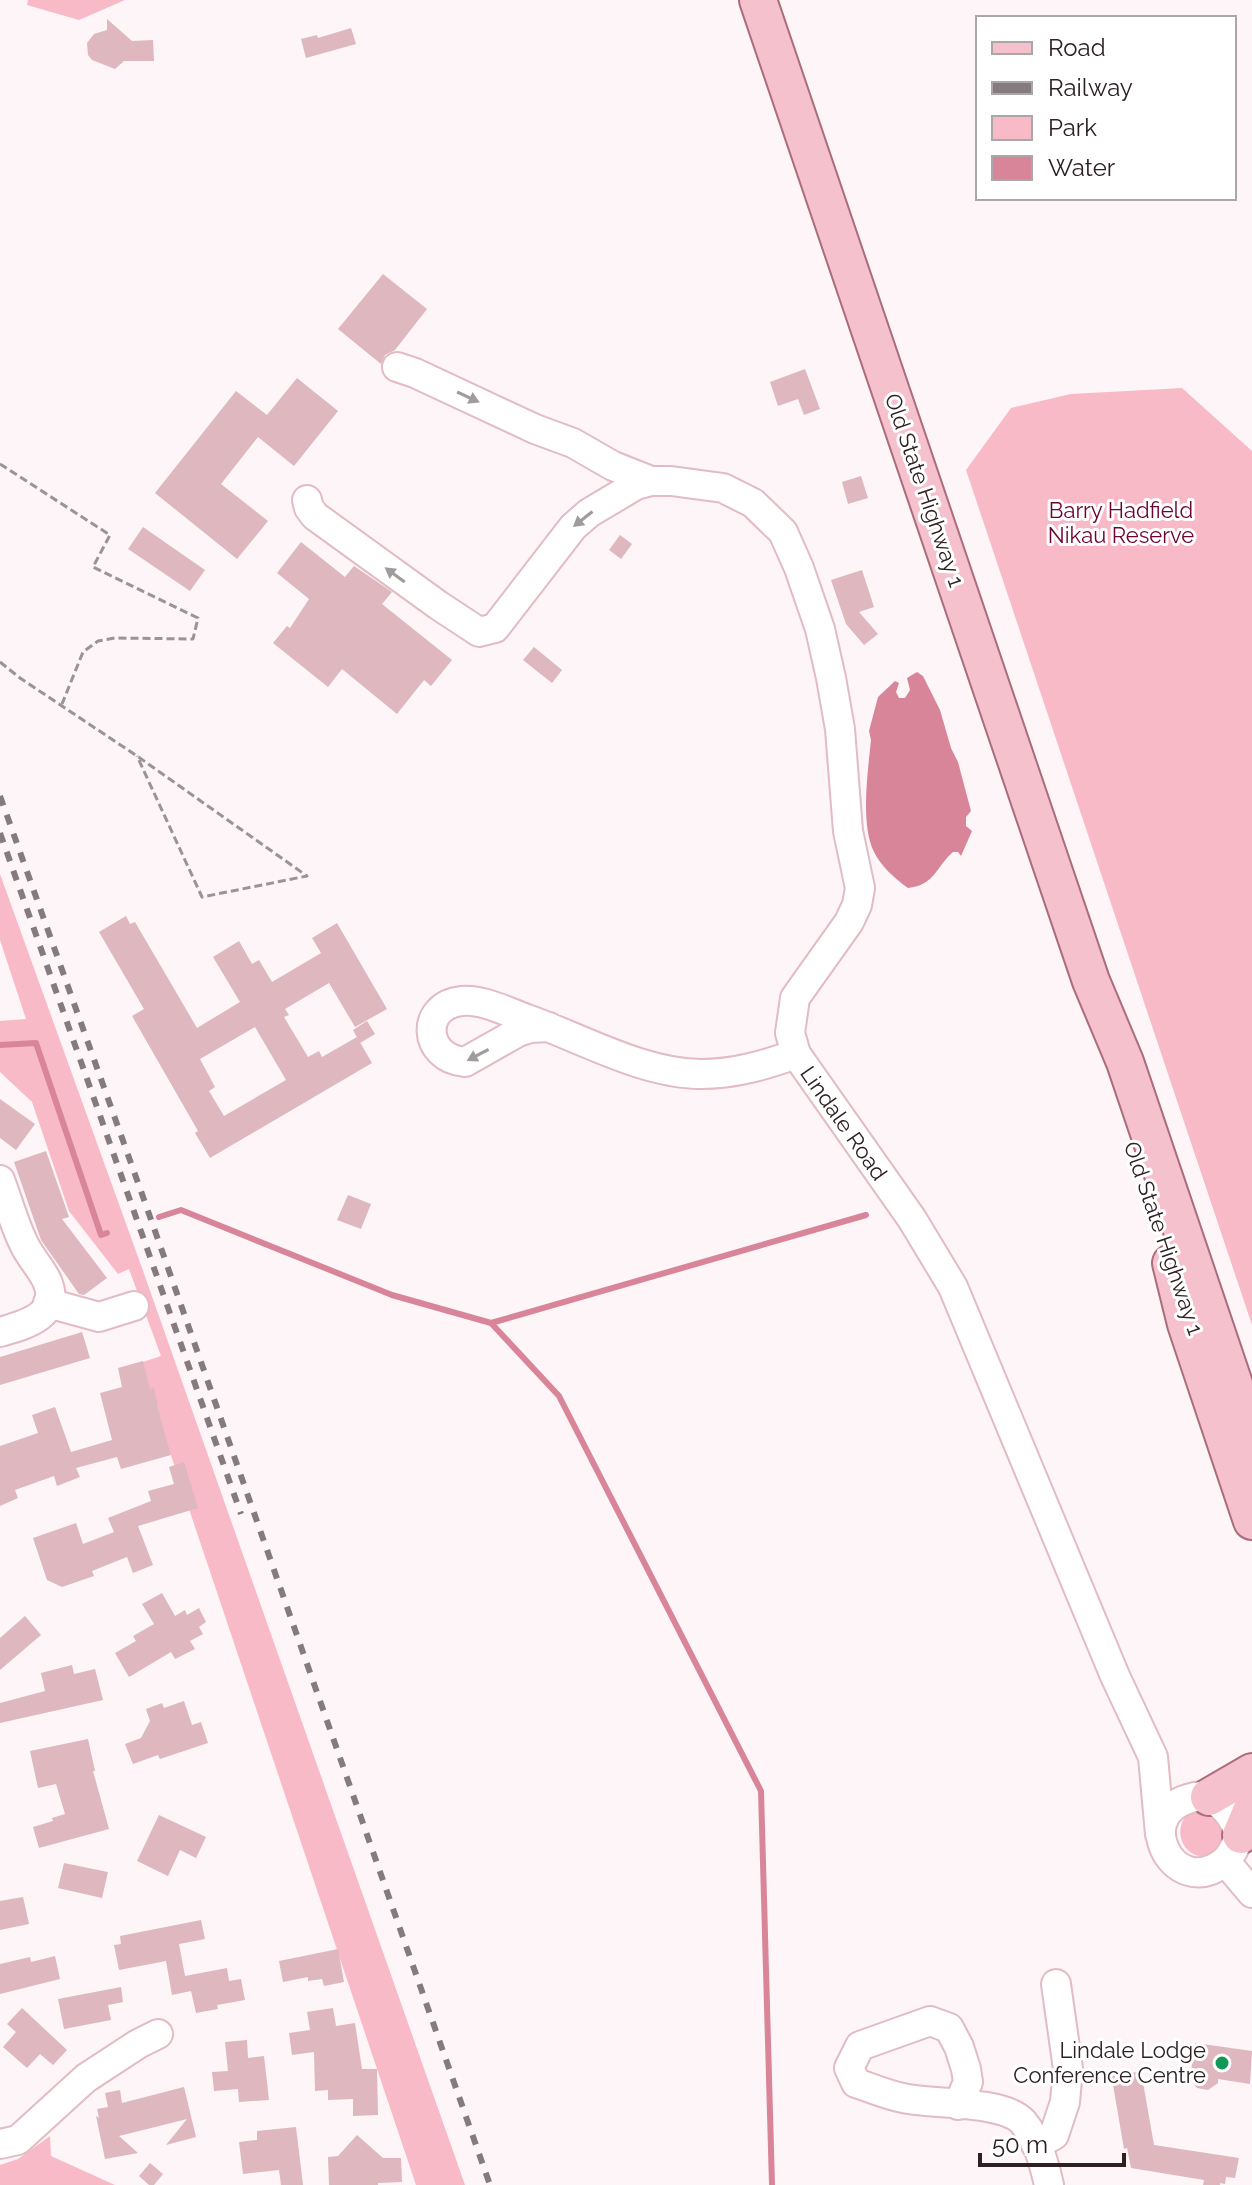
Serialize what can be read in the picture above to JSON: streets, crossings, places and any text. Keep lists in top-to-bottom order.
{
  "streets": {
    "main road": ["Old State Highway 1"],
    "street": ["Lindale Road"]
  },
  "parks": ["Barry Hadfield Nikau Reserve"],
  "places": ["Lindale Lodge Conference Centre"],
  "legend": [
    "Road",
    "Railway",
    "Park",
    "Water"
  ],
  "scale_bar": "50 m"
}
